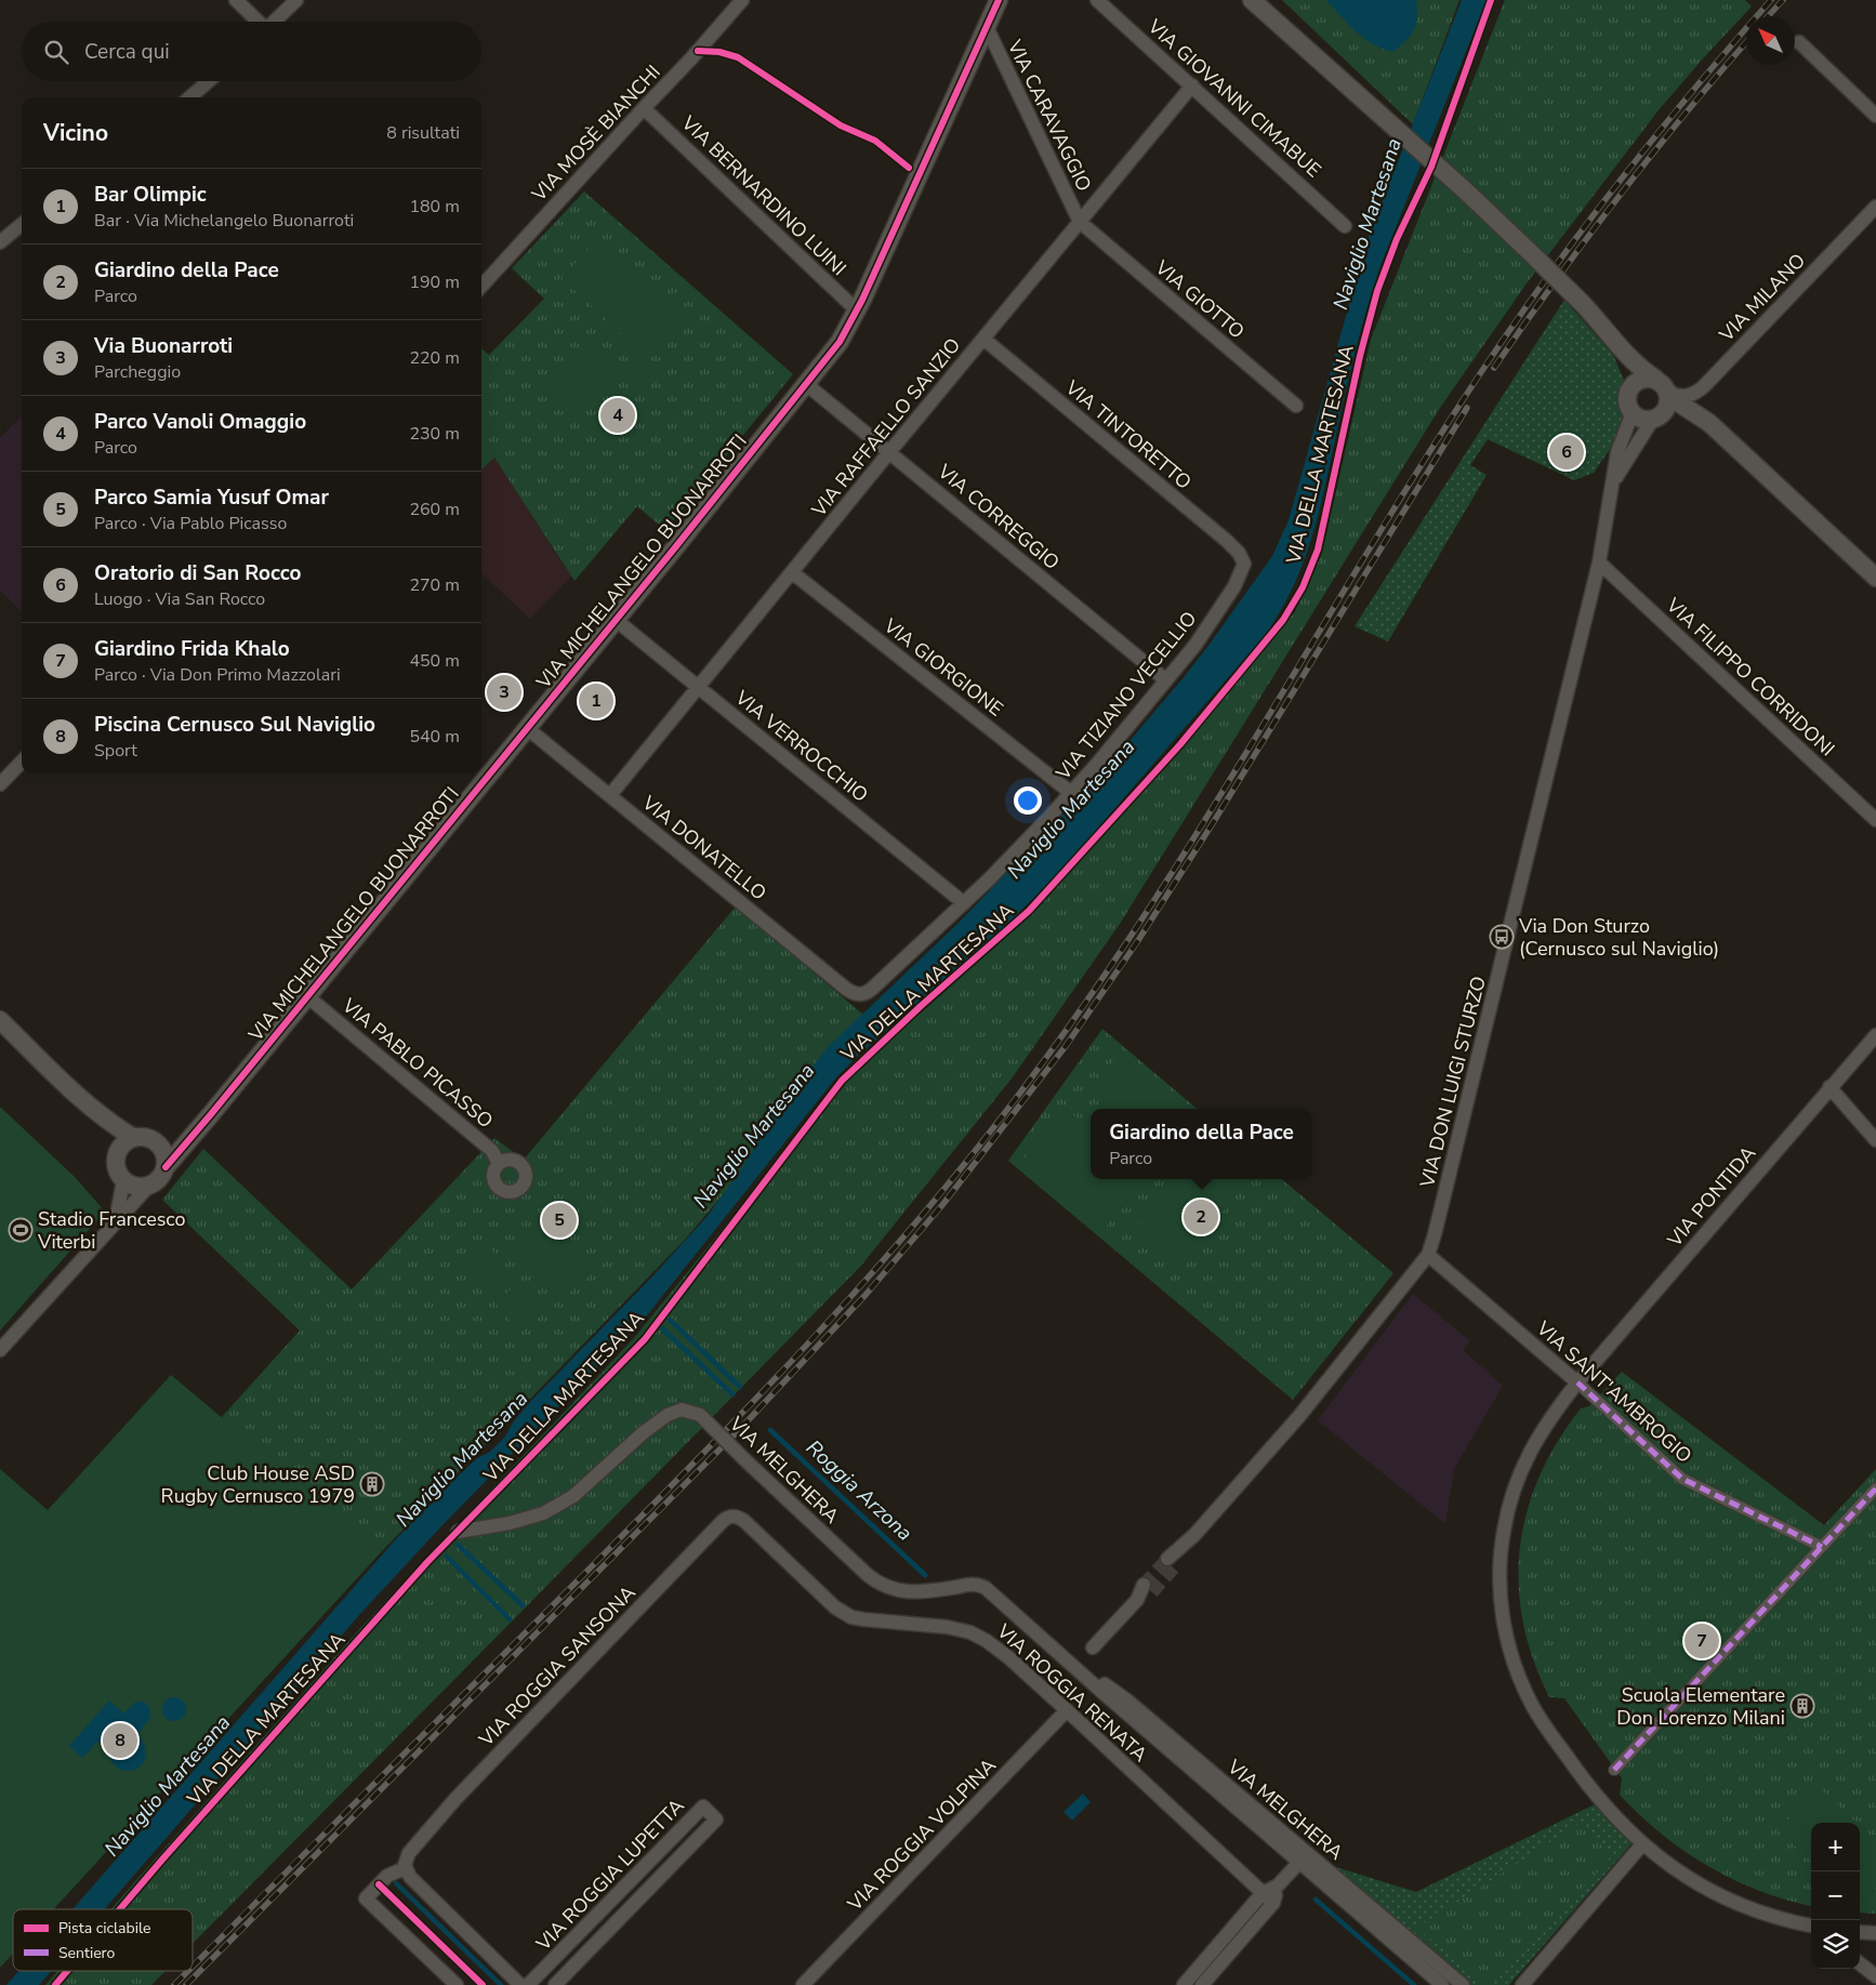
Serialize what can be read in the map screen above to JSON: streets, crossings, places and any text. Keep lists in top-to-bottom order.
{
  "streets": {
    "street": [
      "VIA GIOVANNI CIMABUE",
      "VIA CARAVAGGIO",
      "VIA MOSÈ BIANCHI",
      "VIA BERNARDINO LUINI",
      "VIA MILANO",
      "VIA GIOTTO",
      "VIA RAFFAELLO SANZIO",
      "VIA TINTORETTO",
      "VIA CORREGGIO",
      "VIA MICHELANGELO BUONARROTI",
      "VIA GIORGIONE",
      "VIA FILIPPO CORRIDONI",
      "VIA TIZIANO VECELLIO",
      "VIA VERROCCHIO",
      "VIA DONATELLO",
      "VIA PABLO PICASSO",
      "VIA DON LUIGI STURZO",
      "VIA PONTIDA",
      "VIA SANT'AMBROGIO",
      "VIA MELGHERA",
      "VIA ROGGIA SANSONA",
      "VIA ROGGIA RENATA",
      "VIA ROGGIA VOLPINA",
      "VIA ROGGIA LUPETTA"
    ],
    "cycle path": ["VIA DELLA MARTESANA"]
  },
  "crossings": [
    ["VIA GIOVANNI CIMABUE", "VIA RAFFAELLO SANZIO"],
    ["VIA CARAVAGGIO", "VIA GIOTTO"],
    ["VIA CARAVAGGIO", "VIA RAFFAELLO SANZIO"],
    ["VIA CARAVAGGIO", "VIA MICHELANGELO BUONARROTI"],
    ["VIA MOSÈ BIANCHI", "VIA BERNARDINO LUINI"],
    ["VIA BERNARDINO LUINI", "VIA MICHELANGELO BUONARROTI"],
    ["VIA MILANO", "VIA DON LUIGI STURZO"],
    ["VIA GIOTTO", "VIA RAFFAELLO SANZIO"],
    ["VIA RAFFAELLO SANZIO", "VIA TINTORETTO"],
    ["VIA RAFFAELLO SANZIO", "VIA CORREGGIO"],
    ["VIA RAFFAELLO SANZIO", "VIA GIORGIONE"],
    ["VIA RAFFAELLO SANZIO", "VIA VERROCCHIO"],
    ["VIA RAFFAELLO SANZIO", "VIA DONATELLO"],
    ["VIA TINTORETTO", "VIA TIZIANO VECELLIO"],
    ["VIA CORREGGIO", "VIA MICHELANGELO BUONARROTI"],
    ["VIA CORREGGIO", "VIA TIZIANO VECELLIO"],
    ["VIA MICHELANGELO BUONARROTI", "VIA VERROCCHIO"],
    ["VIA MICHELANGELO BUONARROTI", "VIA DONATELLO"],
    ["VIA MICHELANGELO BUONARROTI", "VIA PABLO PICASSO"],
    ["VIA GIORGIONE", "VIA TIZIANO VECELLIO"],
    ["VIA FILIPPO CORRIDONI", "VIA DON LUIGI STURZO"],
    ["VIA TIZIANO VECELLIO", "VIA VERROCCHIO"],
    ["VIA TIZIANO VECELLIO", "VIA DONATELLO"],
    ["VIA DON LUIGI STURZO", "VIA SANT'AMBROGIO"],
    ["VIA PONTIDA", "VIA SANT'AMBROGIO"],
    ["VIA ROGGIA SANSONA", "VIA ROGGIA RENATA"],
    ["VIA ROGGIA RENATA", "VIA ROGGIA VOLPINA"]
  ],
  "water": ["Naviglio Martesana", "Roggia Arzona"],
  "places": {
    "bus stop": ["Via Don Sturzo (Cernusco sul Naviglio)"],
    "sports": ["Stadio Francesco Viterbi"],
    "building": ["Club House ASD Rugby Cernusco 1979", "Scuola Elementare Don Lorenzo Milani"]
  },
  "legend": ["Pista ciclabile", "Sentiero"],
  "north": "top left",
  "page": {
    "search": "Cerca qui",
    "heading": ["Vicino", "8 risultati"],
    "list": [
      {
        "mark": "1",
        "name": "Bar Olimpic",
        "note": "Bar · Via Michelangelo Buonarroti",
        "value": "180 m"
      },
      {
        "mark": "2",
        "name": "Giardino della Pace",
        "note": "Parco",
        "value": "190 m"
      },
      {
        "mark": "3",
        "name": "Via Buonarroti",
        "note": "Parcheggio",
        "value": "220 m"
      },
      {
        "mark": "4",
        "name": "Parco Vanoli Omaggio",
        "note": "Parco",
        "value": "230 m"
      },
      {
        "mark": "5",
        "name": "Parco Samia Yusuf Omar",
        "note": "Parco · Via Pablo Picasso",
        "value": "260 m"
      },
      {
        "mark": "6",
        "name": "Oratorio di San Rocco",
        "note": "Luogo · Via San Rocco",
        "value": "270 m"
      },
      {
        "mark": "7",
        "name": "Giardino Frida Khalo",
        "note": "Parco · Via Don Primo Mazzolari",
        "value": "450 m"
      },
      {
        "mark": "8",
        "name": "Piscina Cernusco Sul Naviglio",
        "note": "Sport",
        "value": "540 m"
      }
    ],
    "pins": [
      "4",
      "6",
      "3",
      "1",
      "2",
      "5",
      "7",
      "8"
    ],
    "popup": ["Giardino della Pace", "Parco"],
    "map_buttons": ["+", "−"]
  }
}
